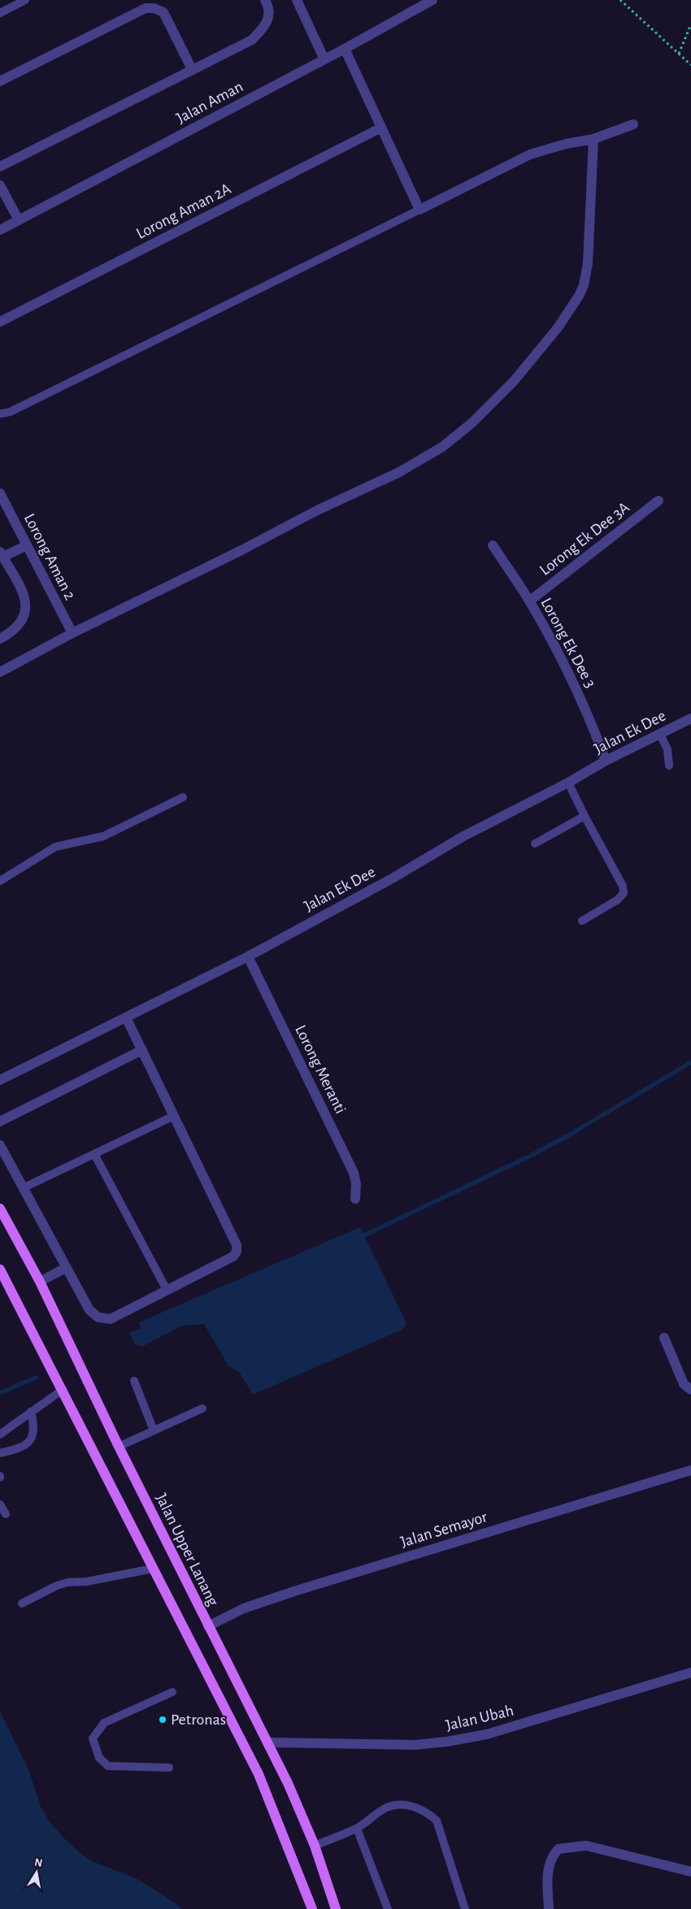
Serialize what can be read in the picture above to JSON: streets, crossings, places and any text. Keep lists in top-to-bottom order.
{
  "streets": {
    "main road": ["Jalan Upper Lanang"],
    "street": [
      "Jalan Aman",
      "Lorong Aman 2A",
      "Lorong Ek Dee 3A",
      "Lorong Aman 2",
      "Lorong Ek Dee 3",
      "Jalan Ek Dee",
      "Lorong Meranti",
      "Jalan Semayor",
      "Jalan Ubah"
    ]
  },
  "crossings": [
    ["Lorong Ek Dee 3A", "Lorong Ek Dee 3"],
    ["Lorong Ek Dee 3", "Jalan Ek Dee"],
    ["Jalan Ek Dee", "Lorong Meranti"],
    ["Jalan Semayor", "Jalan Upper Lanang"],
    ["Jalan Upper Lanang", "Jalan Ubah"]
  ],
  "places": ["Petronas"],
  "north": "top"
}
